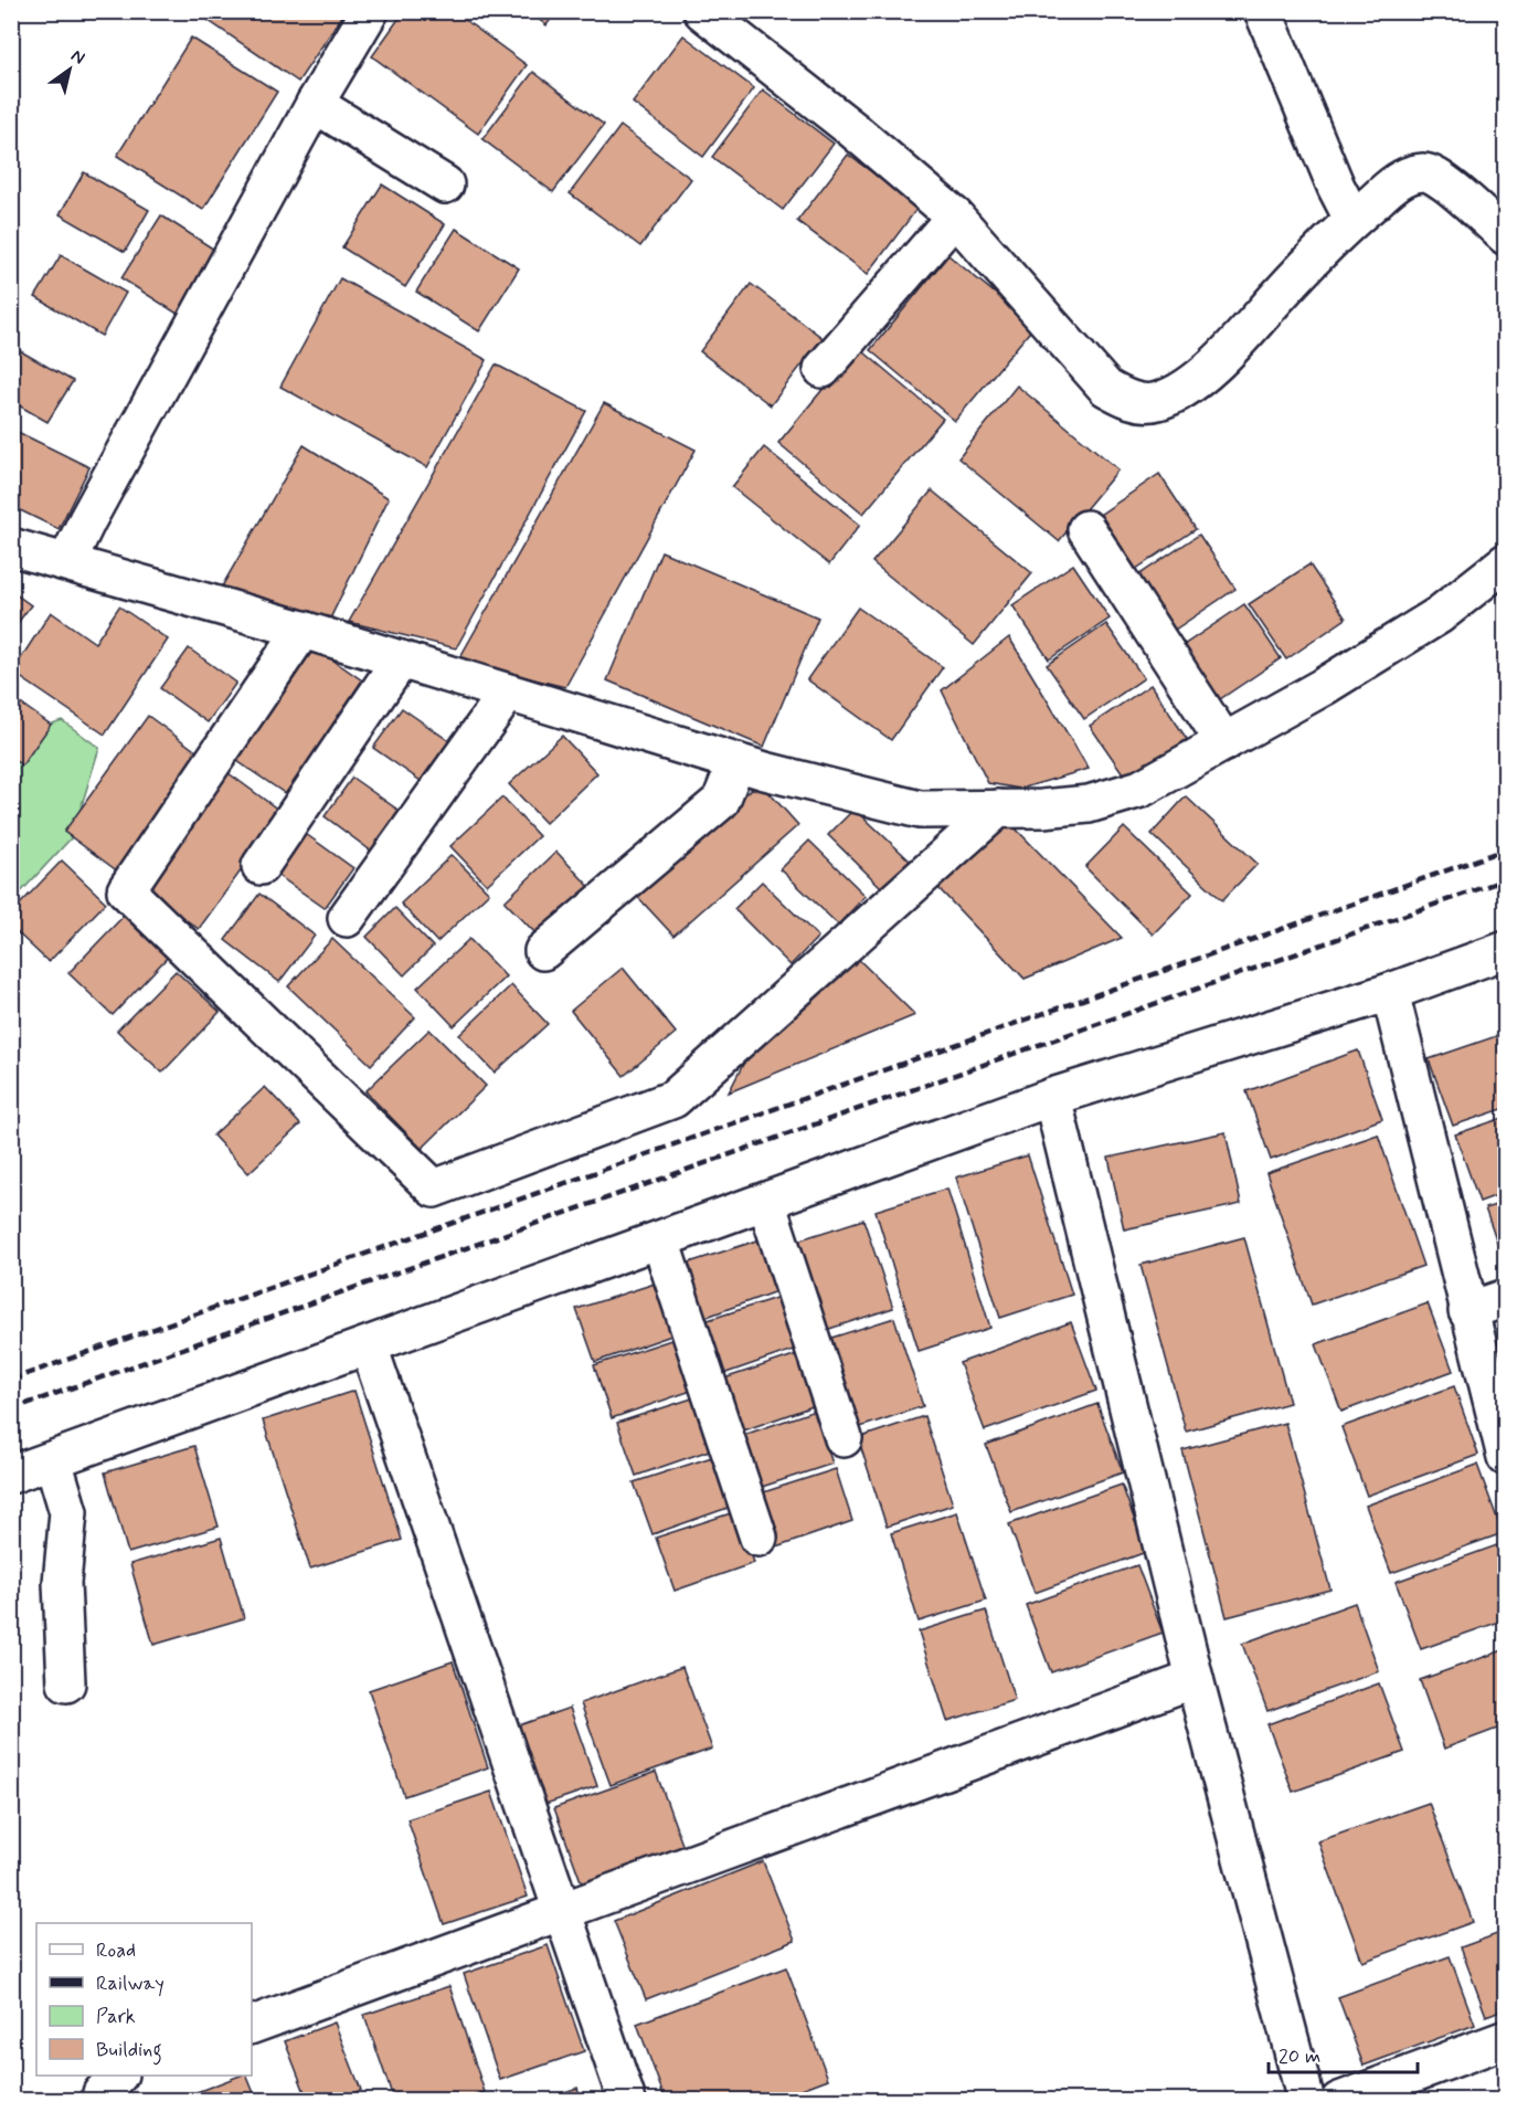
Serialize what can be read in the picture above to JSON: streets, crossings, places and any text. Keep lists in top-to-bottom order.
{
  "legend": [
    "Road",
    "Railway",
    "Park",
    "Building"
  ],
  "scale_bar": "20 m",
  "north": "top right"
}
